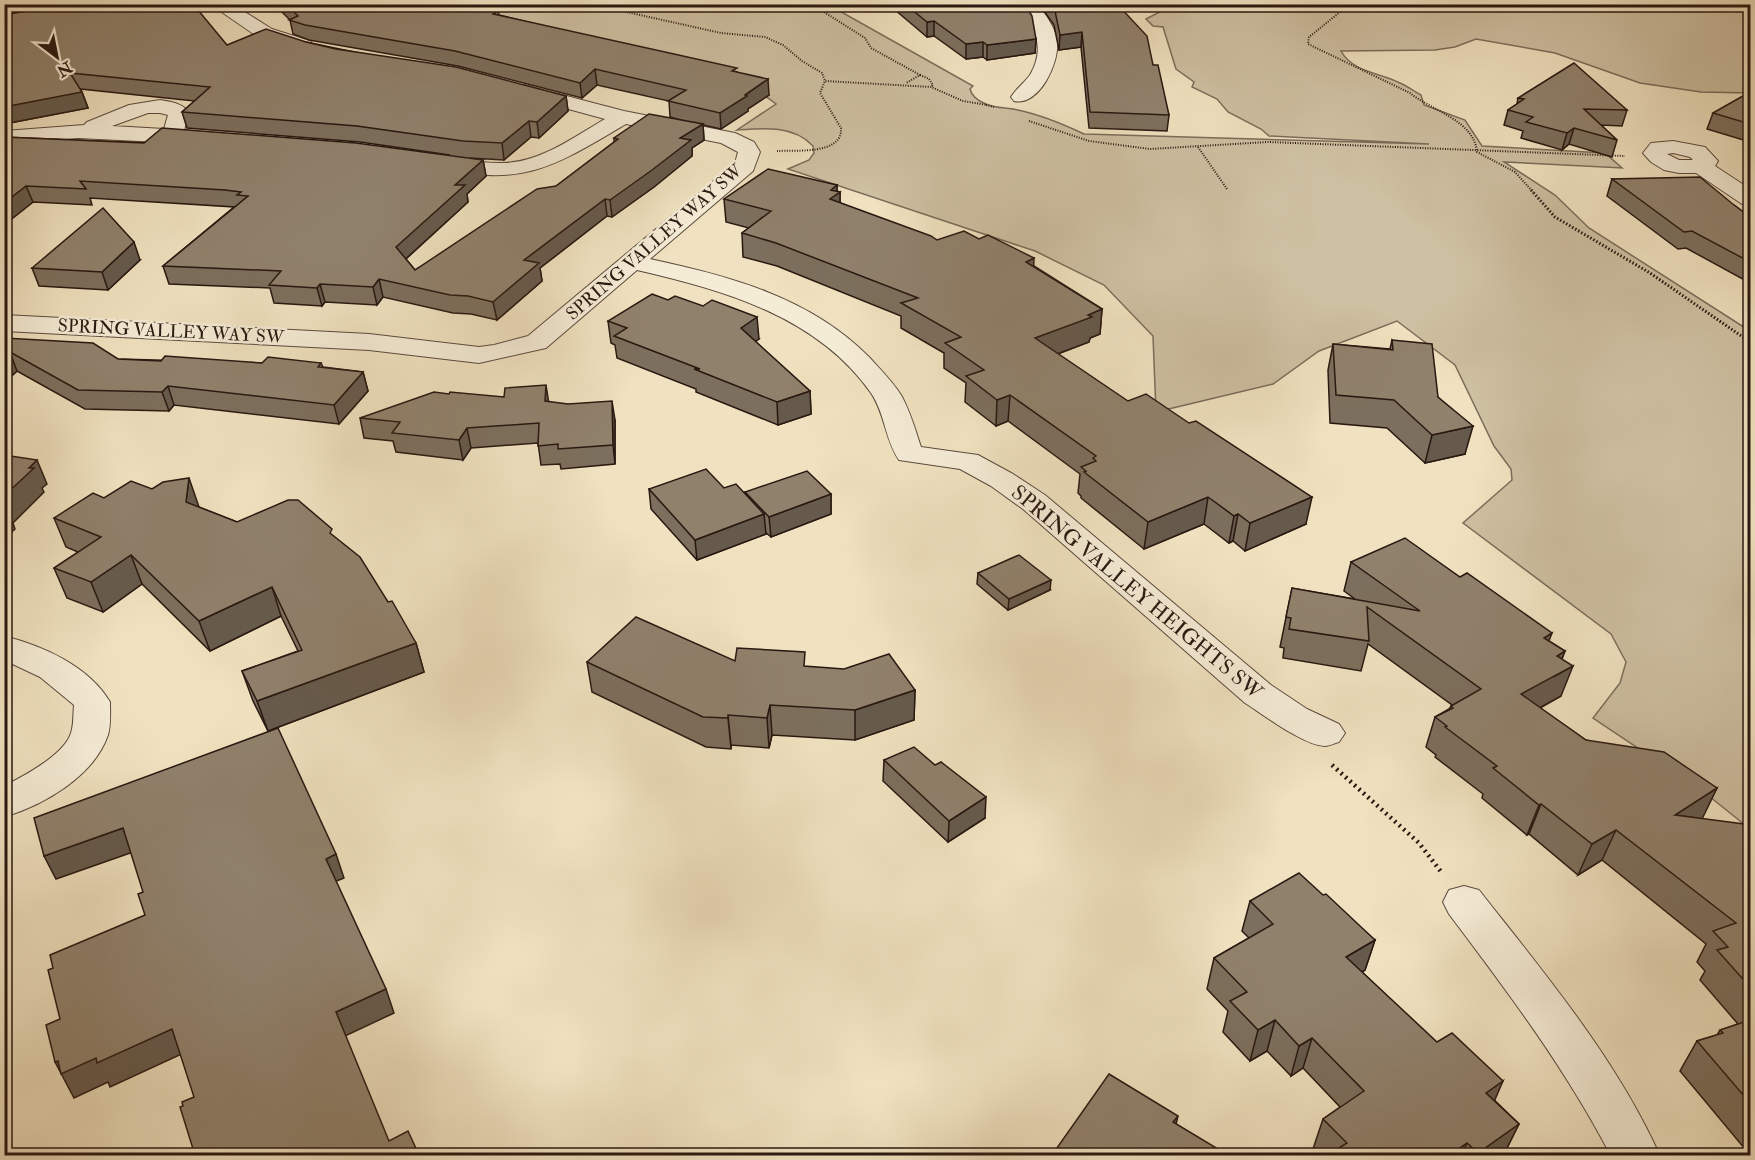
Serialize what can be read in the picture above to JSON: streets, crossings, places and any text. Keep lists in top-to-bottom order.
{
  "streets": {
    "street": ["SPRING VALLEY WAY SW", "SPRING VALLEY HEIGHTS SW"]
  },
  "crossings": [
    ["SPRING VALLEY WAY SW", "SPRING VALLEY HEIGHTS SW"]
  ],
  "north": "bottom right"
}
